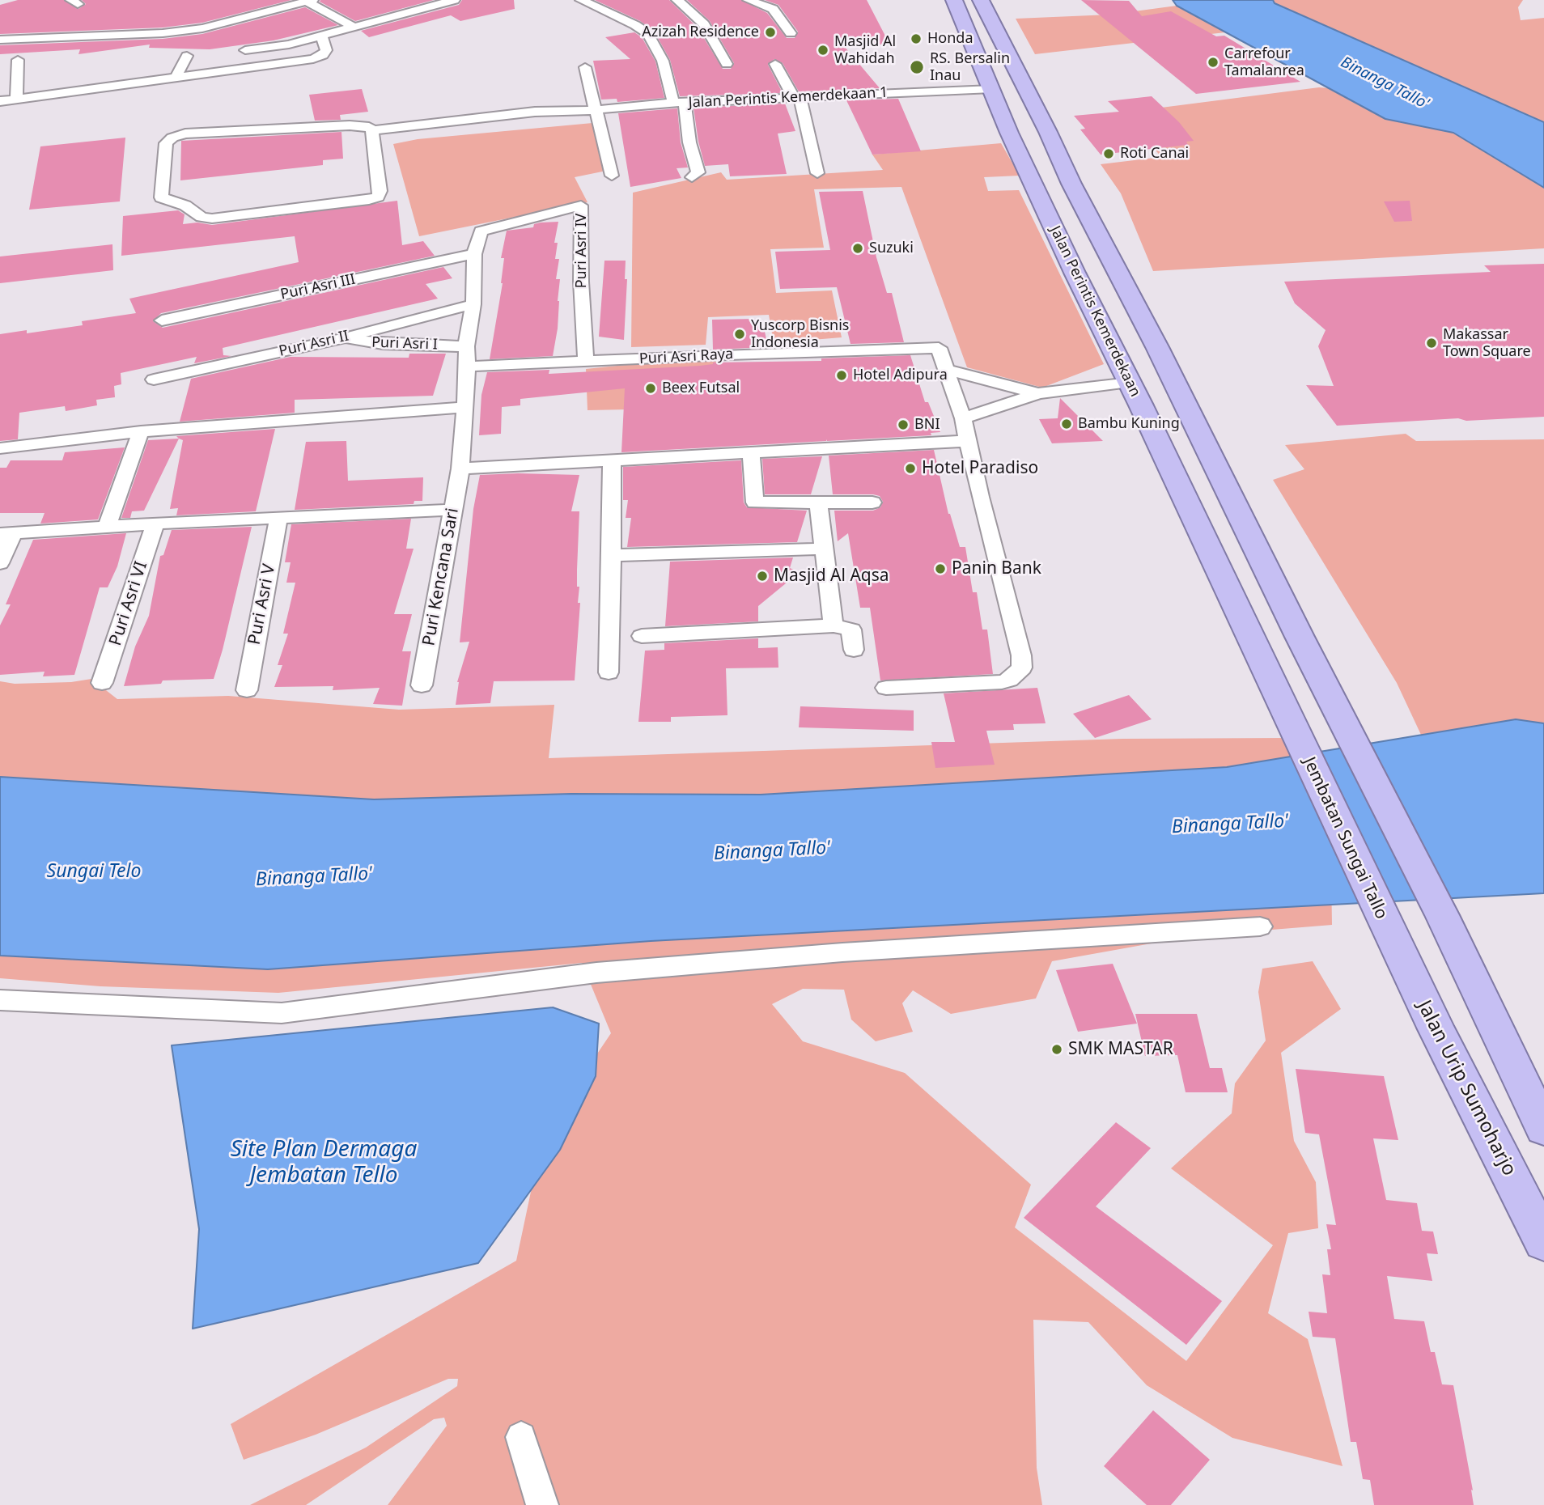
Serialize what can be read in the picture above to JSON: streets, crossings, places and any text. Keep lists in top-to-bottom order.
{
  "streets": {
    "highway": ["Jalan Perintis Kemerdekaan", "Jembatan Sungai Tallo", "Jalan Urip Sumoharjo"],
    "street": [
      "Jalan Perintis Kemerdekaan 1",
      "Puri Asri IV",
      "Puri Asri III",
      "Puri Asri II",
      "Puri Asri I",
      "Puri Asri Raya",
      "Puri Kencana Sari",
      "Puri Asri VI",
      "Puri Asri V"
    ]
  },
  "crossings": [
    ["Jalan Perintis Kemerdekaan 1", "Jalan Perintis Kemerdekaan"],
    ["Puri Asri IV", "Puri Asri III"],
    ["Puri Asri IV", "Puri Asri Raya"],
    ["Puri Asri IV", "Puri Kencana Sari"],
    ["Puri Asri III", "Puri Kencana Sari"],
    ["Jalan Perintis Kemerdekaan", "Jembatan Sungai Tallo"],
    ["Puri Asri II", "Puri Asri I"],
    ["Puri Asri II", "Puri Kencana Sari"],
    ["Puri Asri I", "Puri Kencana Sari"],
    ["Puri Asri Raya", "Puri Kencana Sari"],
    ["Jembatan Sungai Tallo", "Jalan Urip Sumoharjo"]
  ],
  "water": ["Binanga Tallo'", "Sungai Telo", "Site Plan Dermaga Jembatan Tello"],
  "places": [
    "Azizah Residence",
    "Honda",
    "Masjid Al Wahidah",
    "Carrefour Tamalanrea",
    "RS. Bersalin Inau",
    "Roti Canai",
    "Suzuki",
    "Yuscorp Bisnis Indonesia",
    "Makassar Town Square",
    "Hotel Adipura",
    "Beex Futsal",
    "Bambu Kuning",
    "BNI",
    "Hotel Paradiso",
    "Panin Bank",
    "Masjid Al Aqsa",
    "SMK MASTAR"
  ]
}
